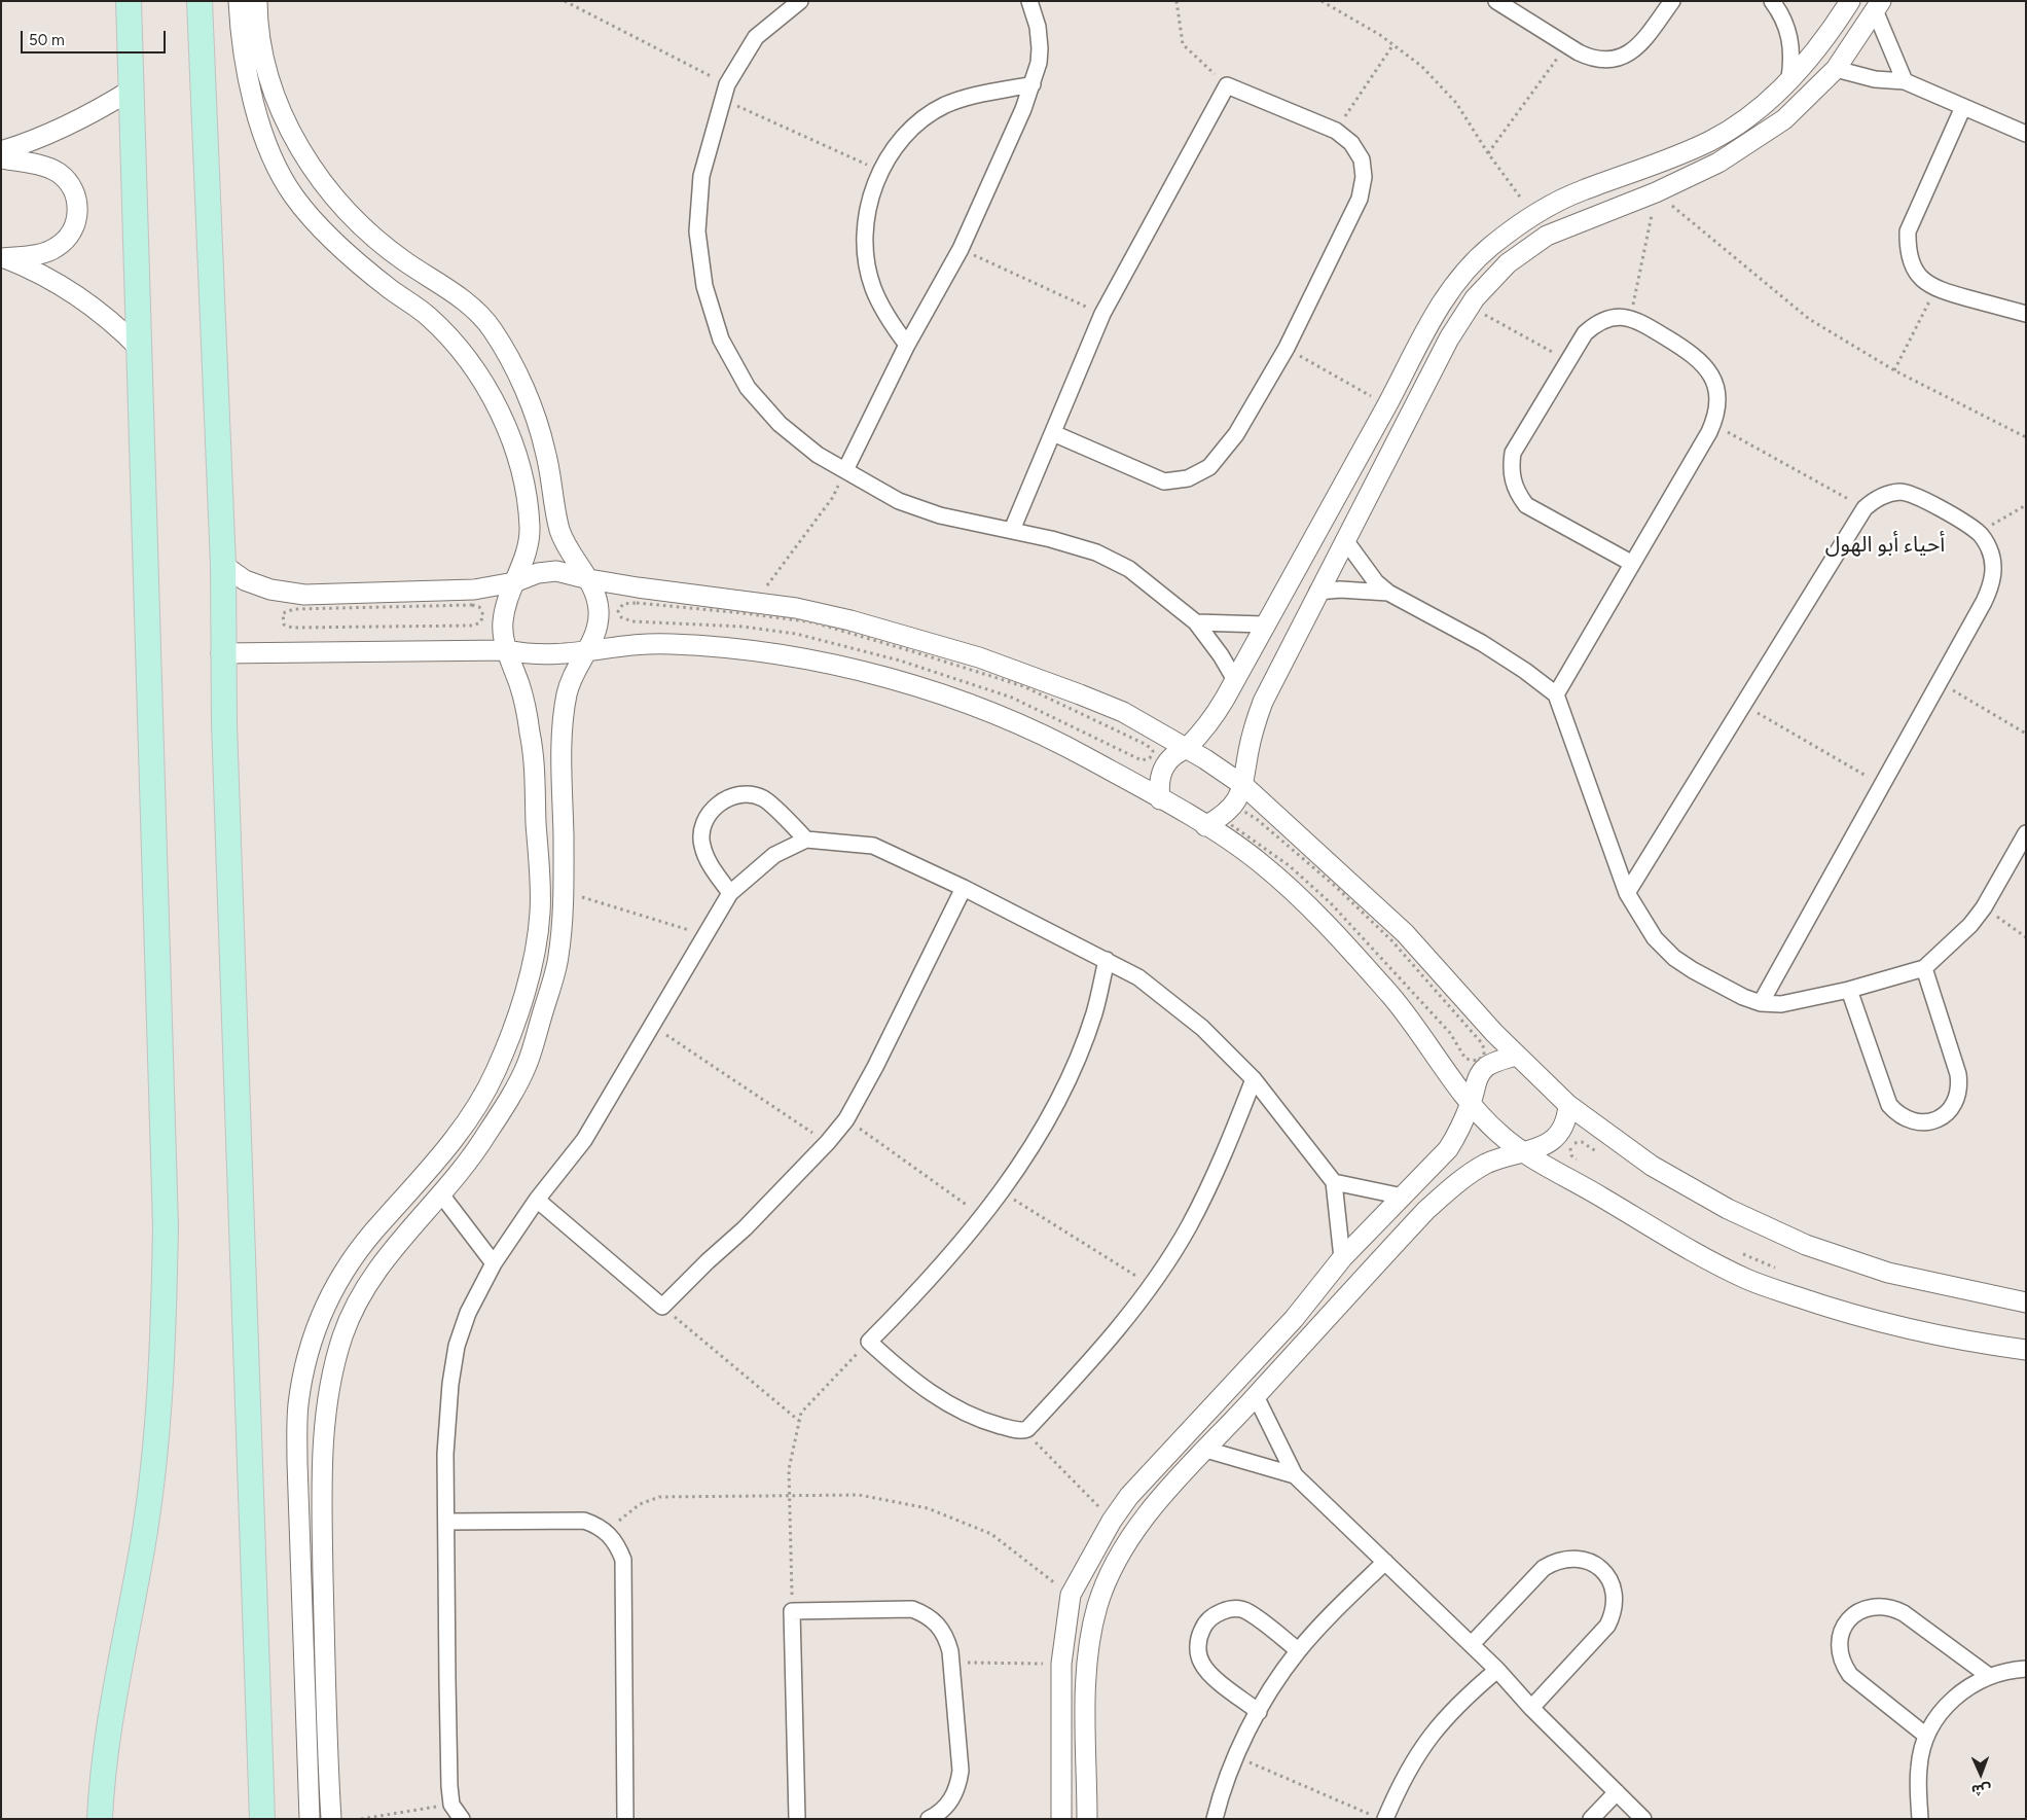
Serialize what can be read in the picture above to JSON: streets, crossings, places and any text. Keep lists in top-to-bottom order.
{
  "districts": ["أحياء أبو الهول"],
  "scale_bar": "50 m",
  "north": "bottom"
}
